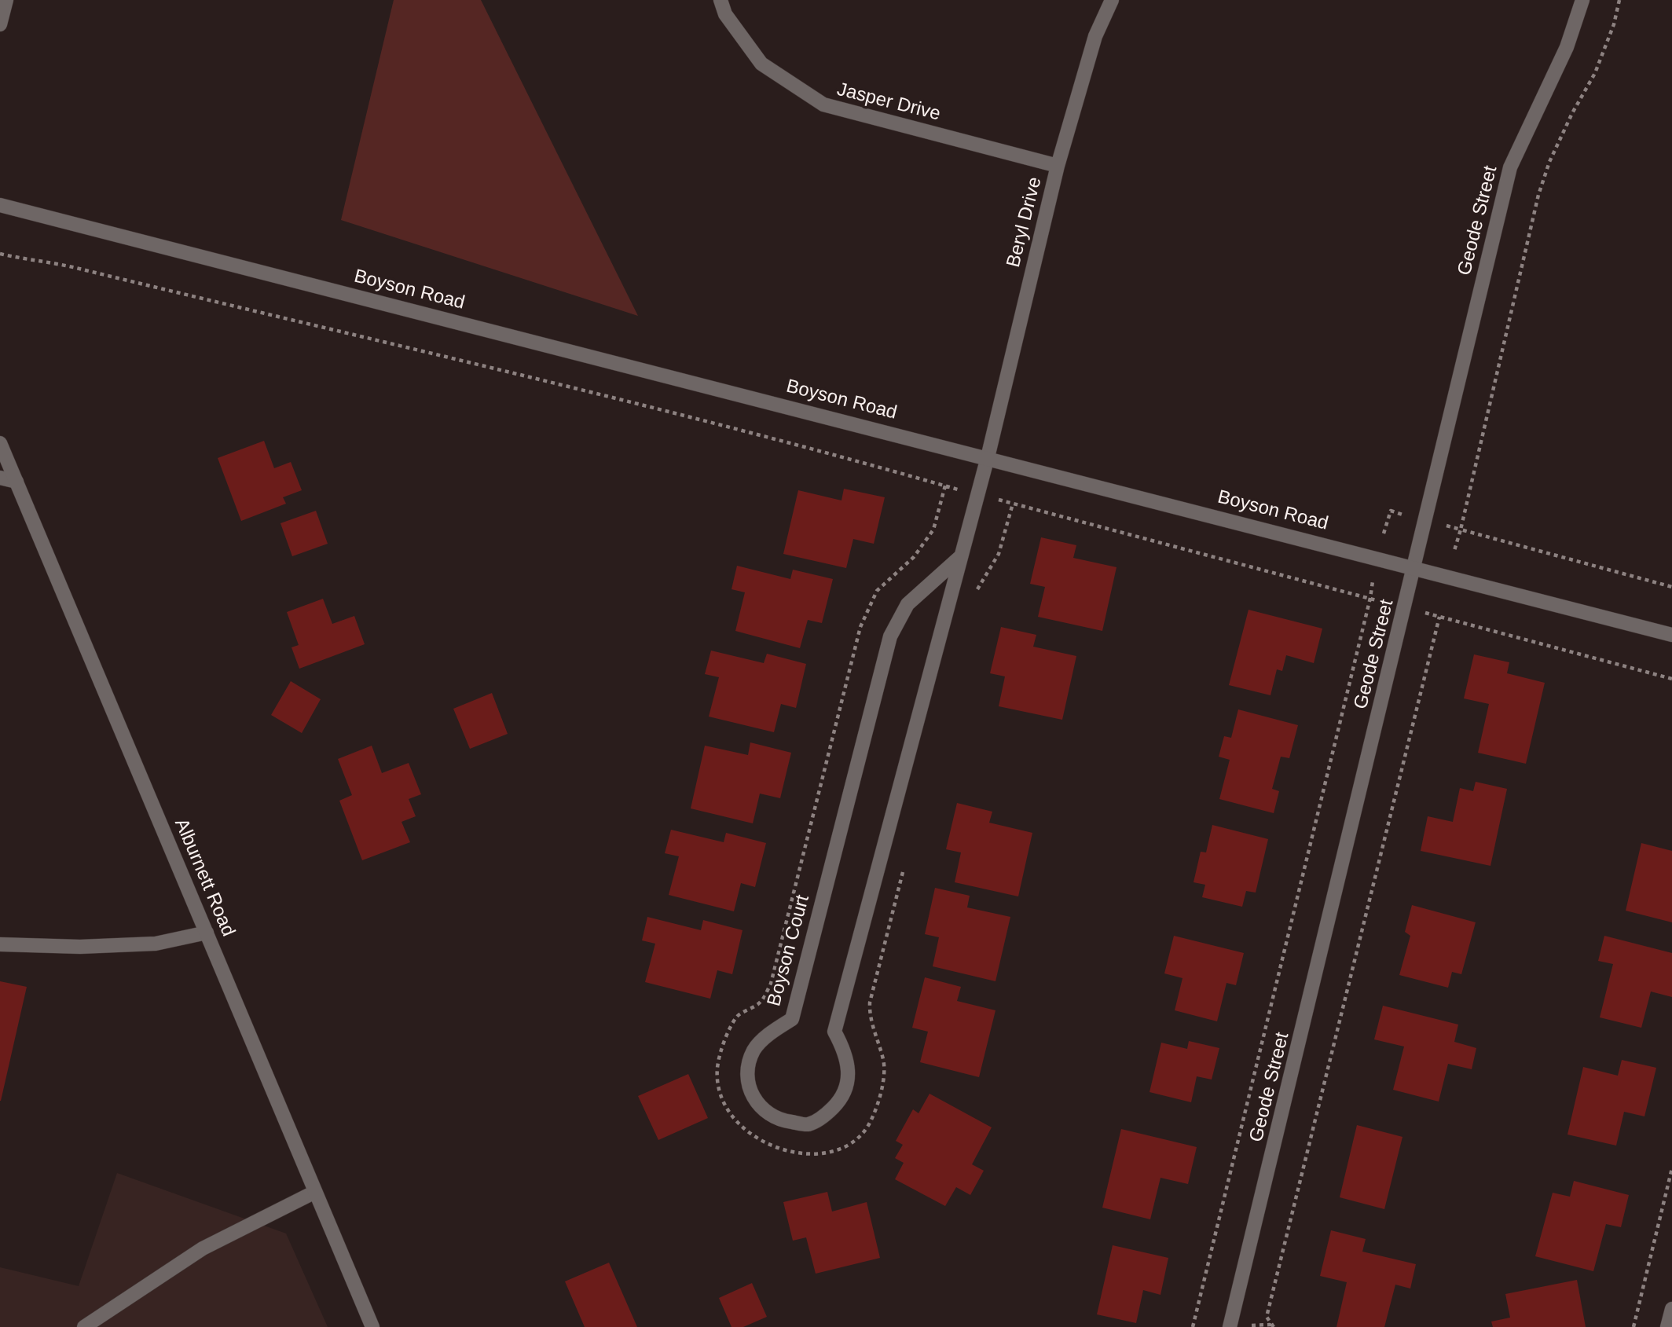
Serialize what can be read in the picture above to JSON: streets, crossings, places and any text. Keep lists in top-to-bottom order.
{
  "streets": {
    "street": [
      "Jasper Drive",
      "Geode Street",
      "Beryl Drive",
      "Boyson Road",
      "Alburnett Road",
      "Boyson Court"
    ]
  },
  "crossings": [
    ["Jasper Drive", "Beryl Drive"],
    ["Geode Street", "Boyson Road"],
    ["Beryl Drive", "Boyson Road"],
    ["Beryl Drive", "Boyson Court"]
  ]
}
